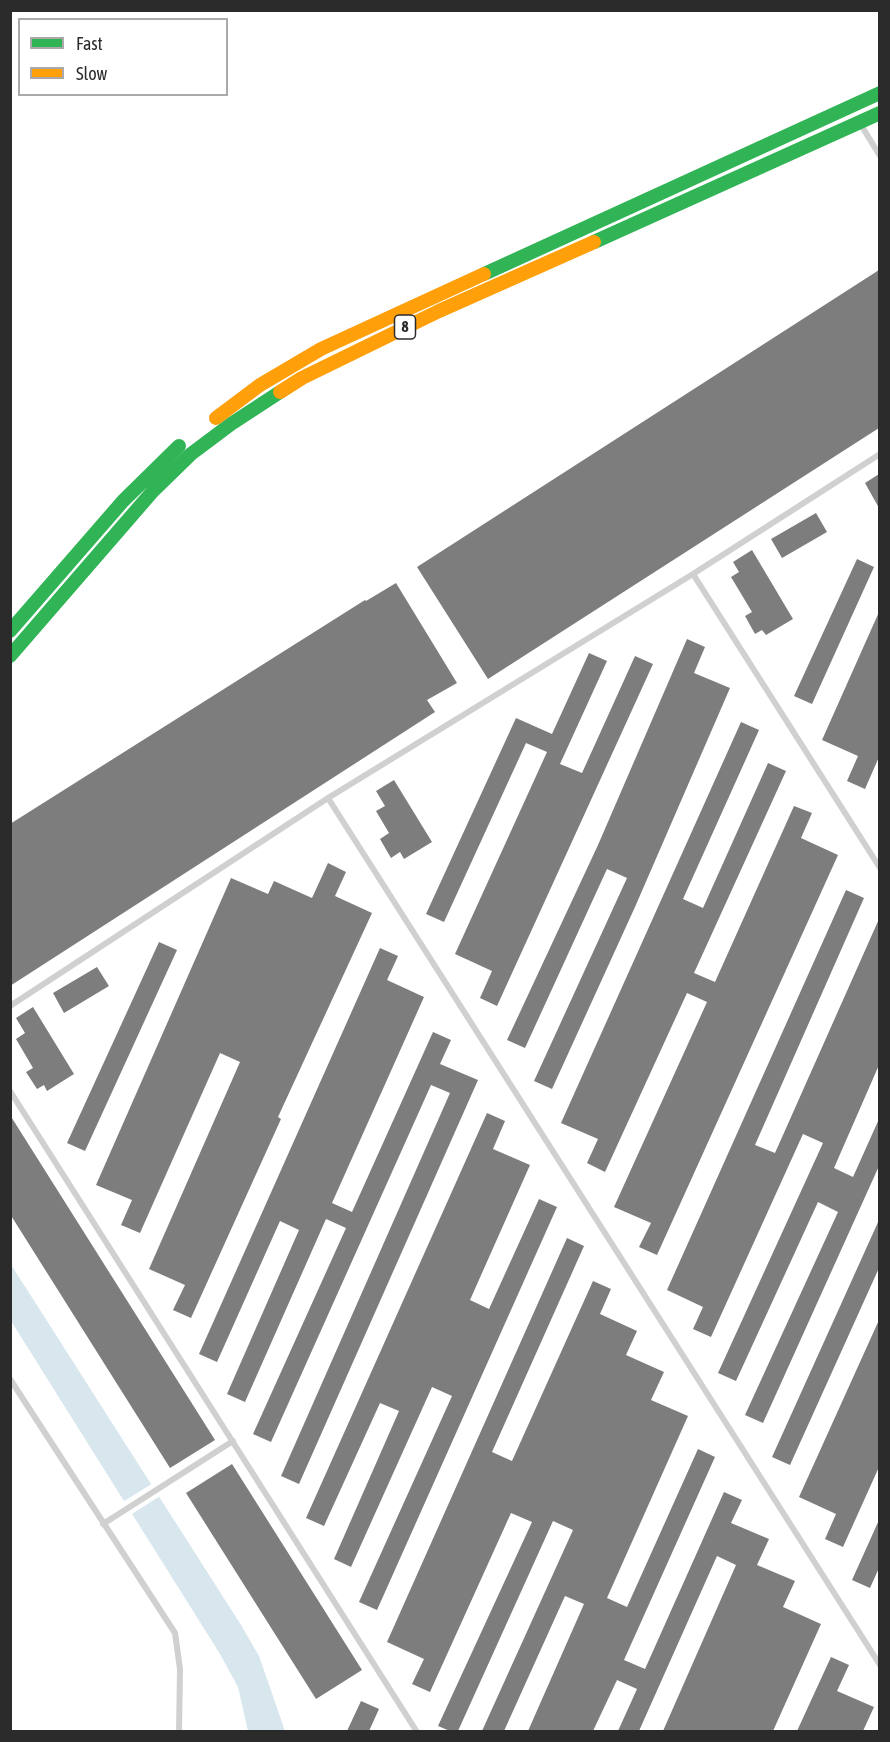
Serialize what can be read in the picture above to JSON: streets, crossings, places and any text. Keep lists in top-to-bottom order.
{
  "streets": {
    "highway": ["8"]
  },
  "legend": ["Fast", "Slow"]
}
